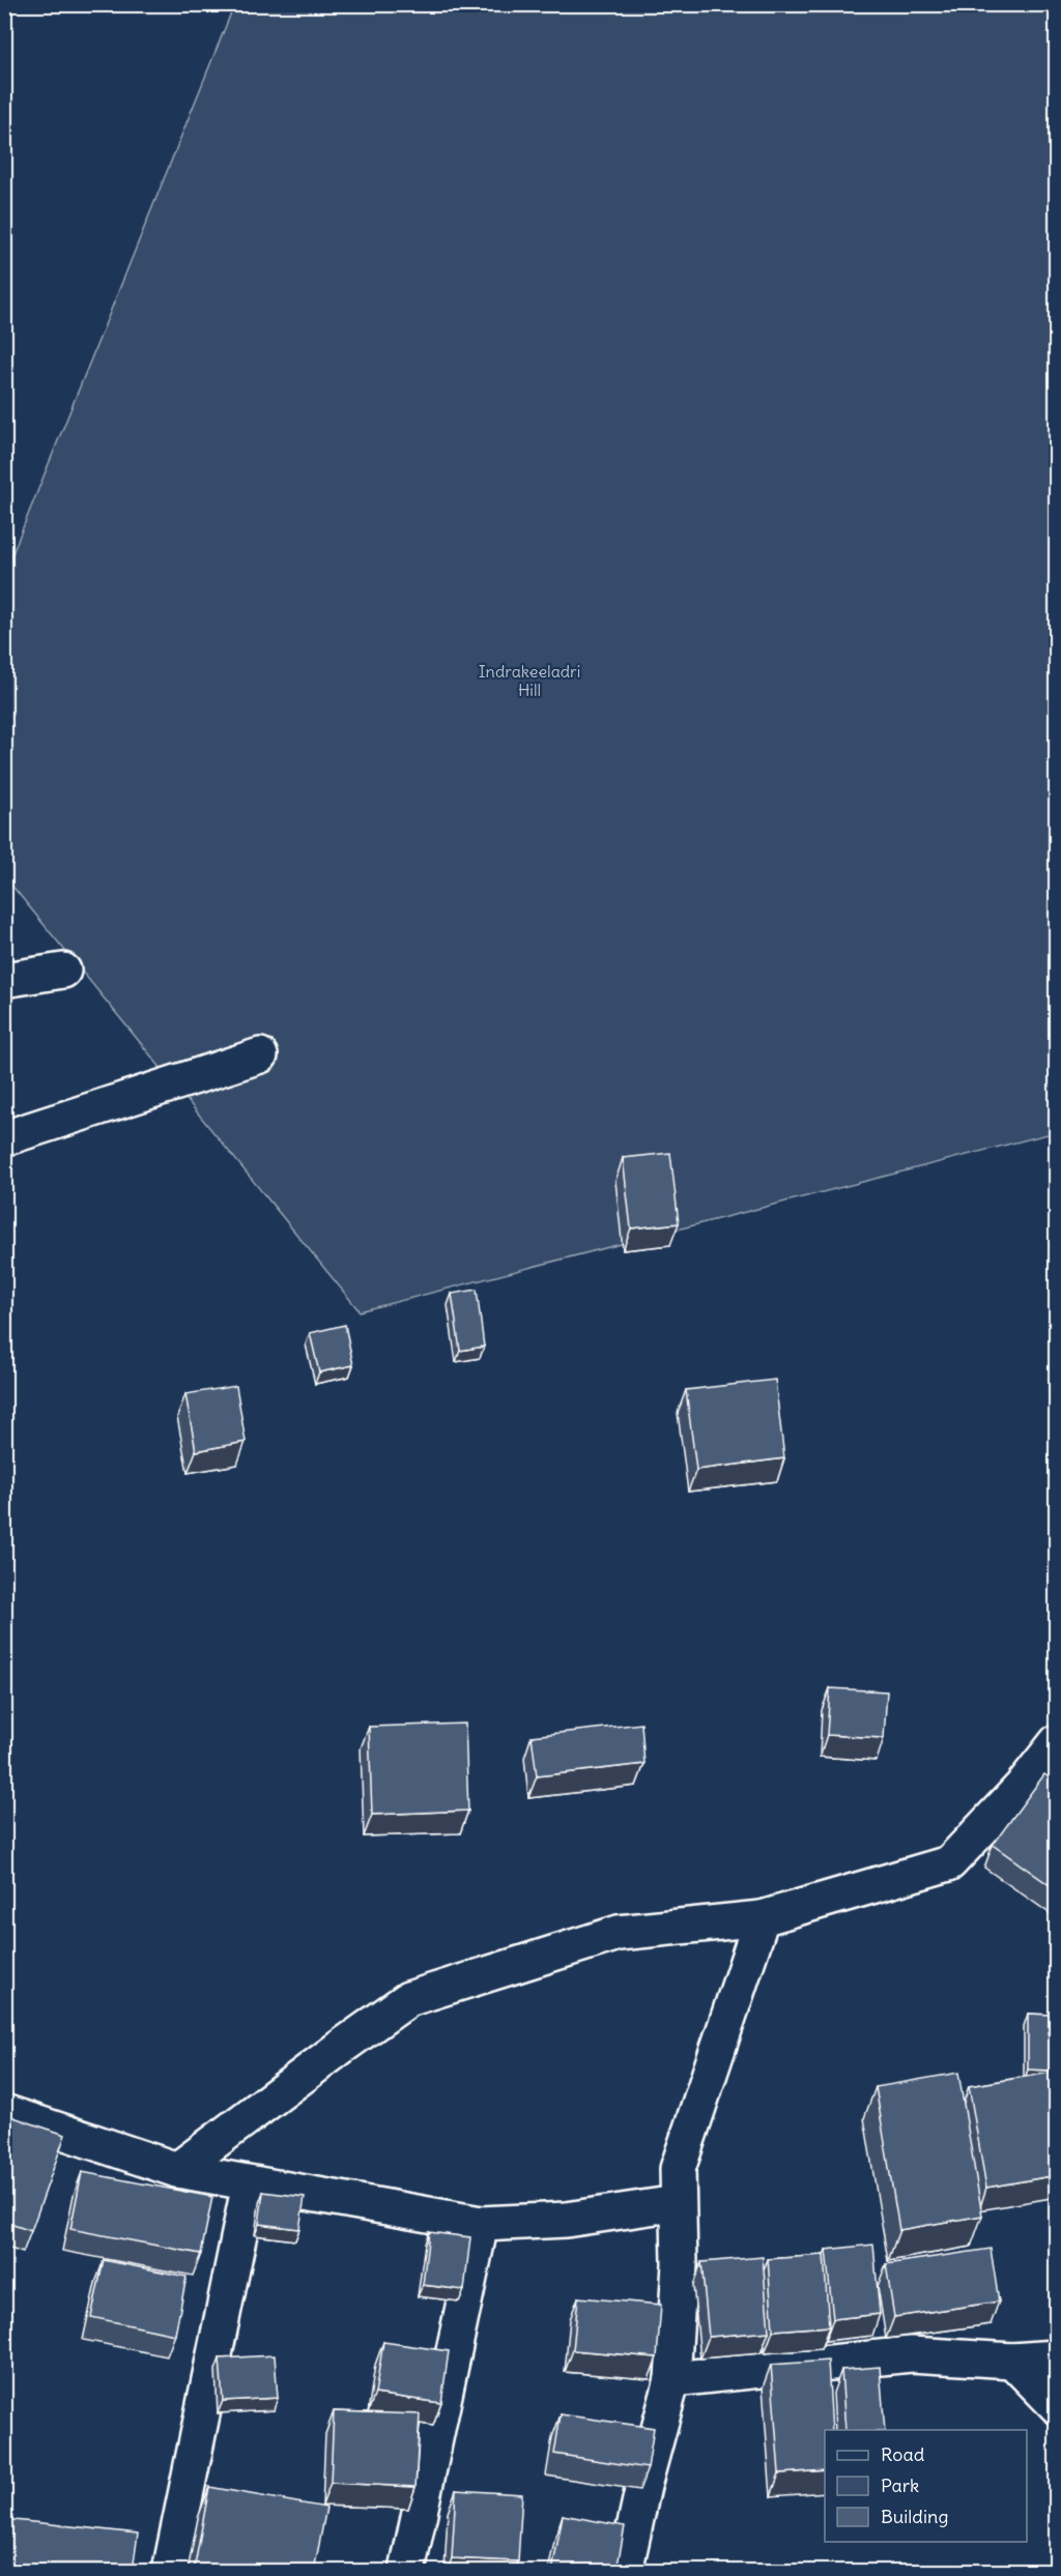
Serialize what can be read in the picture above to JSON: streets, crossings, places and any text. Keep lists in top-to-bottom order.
{
  "parks": ["Indrakeeladri Hill"],
  "legend": ["Road", "Park", "Building"]
}
